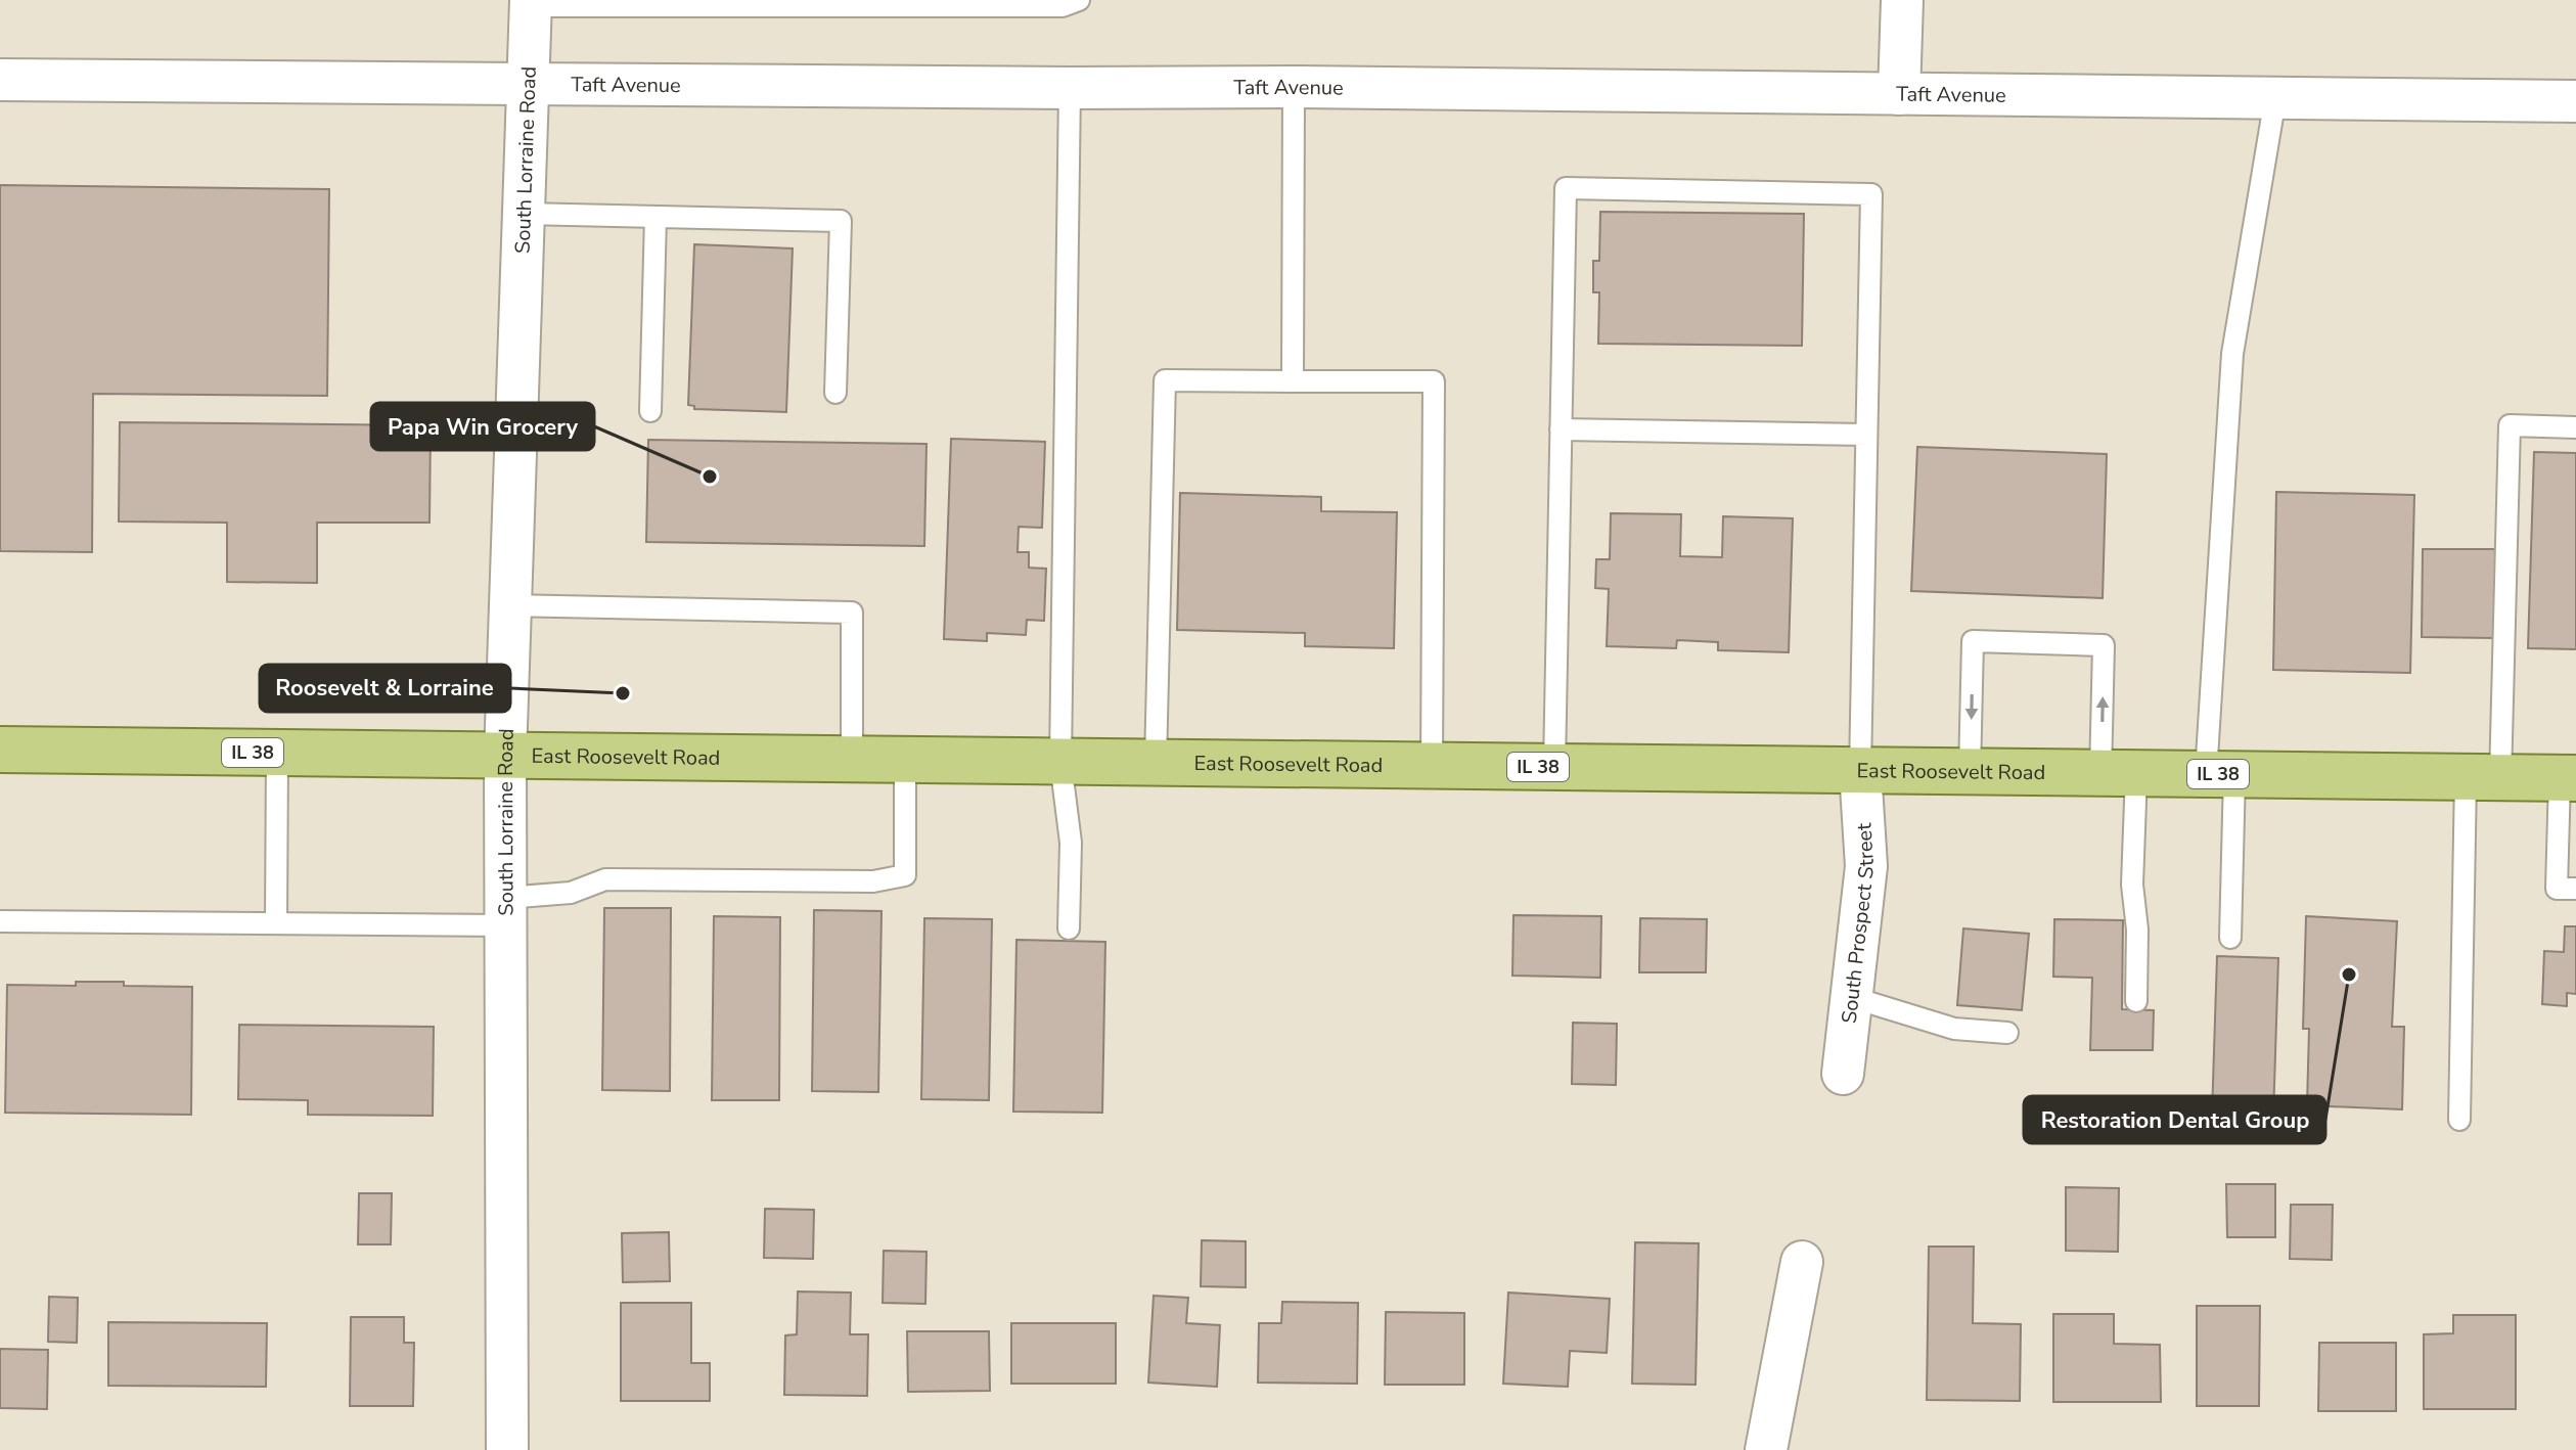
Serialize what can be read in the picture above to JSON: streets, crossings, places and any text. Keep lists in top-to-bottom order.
{
  "streets": {
    "main road": ["IL 38", "East Roosevelt Road"],
    "street": ["Taft Avenue", "South Lorraine Road", "South Prospect Street"]
  },
  "crossings": [
    ["Taft Avenue", "South Lorraine Road"],
    ["South Lorraine Road", "East Roosevelt Road"],
    ["East Roosevelt Road", "South Prospect Street"]
  ],
  "places": ["Papa Win Grocery", "Roosevelt & Lorraine", "Restoration Dental Group"]
}
